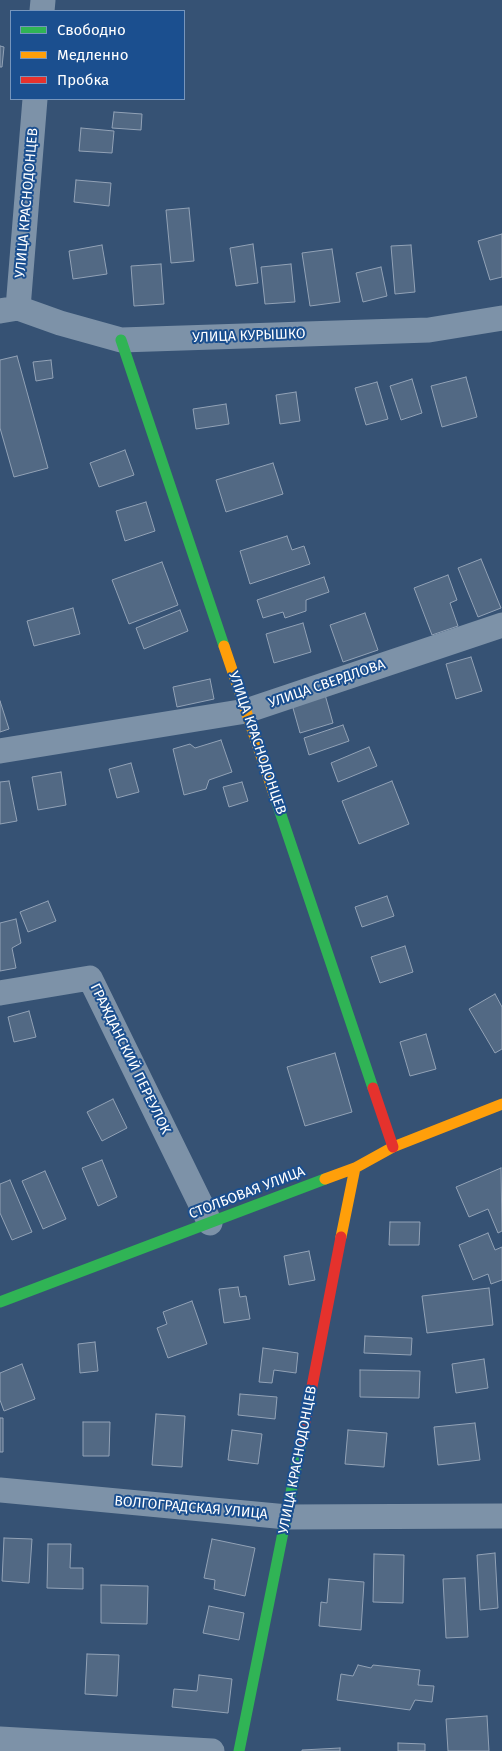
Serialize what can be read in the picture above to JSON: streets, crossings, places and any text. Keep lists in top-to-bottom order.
{
  "streets": {
    "street": [
      "УЛИЦА КРАСНОДОНЦЕВ",
      "УЛИЦА КУРЫШКО",
      "УЛИЦА СВЕРДЛОВА",
      "ГРАЖДАНСКИЙ ПЕРЕУЛОК",
      "СТОЛБОВАЯ УЛИЦА",
      "ВОЛГОГРАДСКАЯ УЛИЦА"
    ]
  },
  "crossings": [
    ["УЛИЦА КРАСНОДОНЦЕВ", "УЛИЦА КУРЫШКО"],
    ["УЛИЦА КРАСНОДОНЦЕВ", "УЛИЦА СВЕРДЛОВА"],
    ["УЛИЦА КРАСНОДОНЦЕВ", "СТОЛБОВАЯ УЛИЦА"],
    ["УЛИЦА КРАСНОДОНЦЕВ", "ВОЛГОГРАДСКАЯ УЛИЦА"],
    ["ГРАЖДАНСКИЙ ПЕРЕУЛОК", "СТОЛБОВАЯ УЛИЦА"]
  ],
  "legend": ["Свободно", "Медленно", "Пробка"]
}
